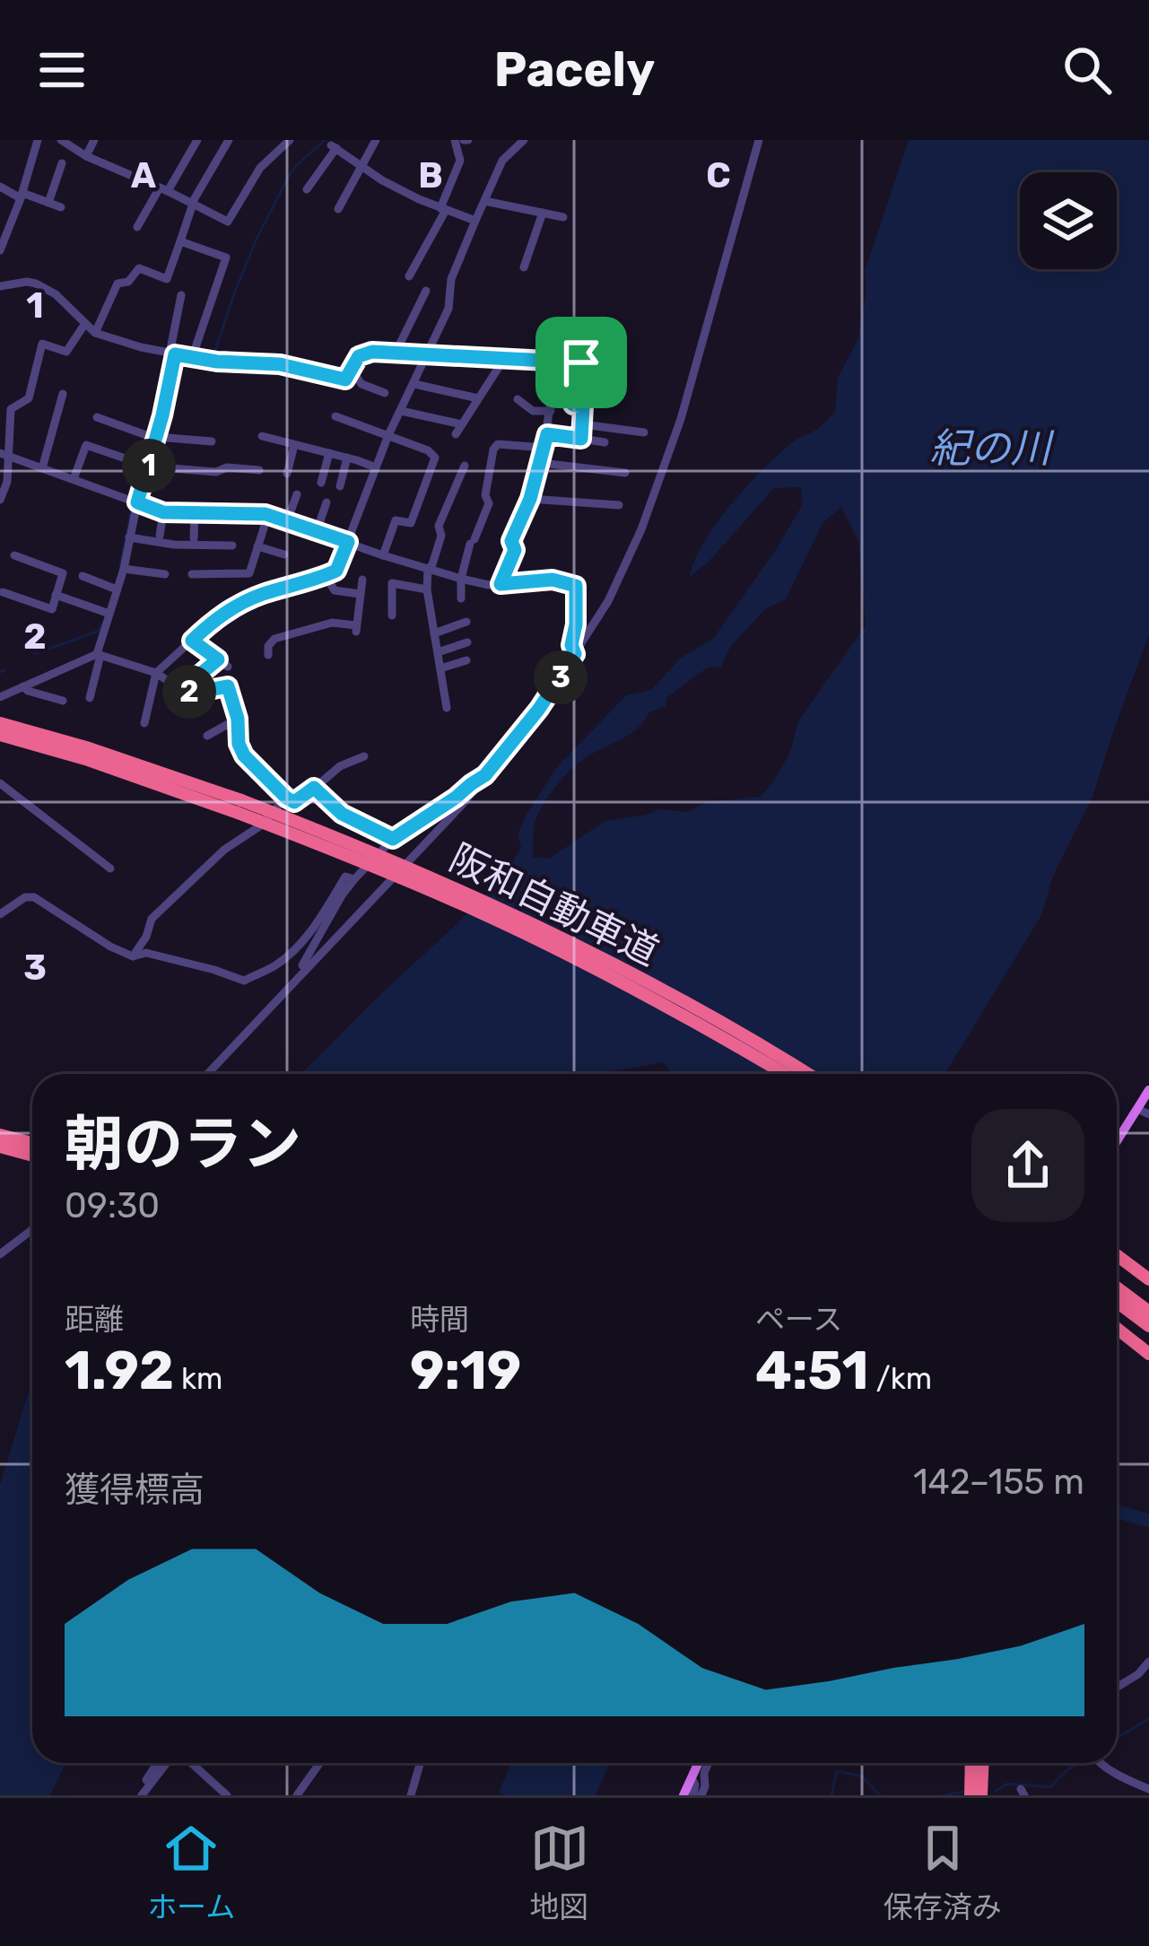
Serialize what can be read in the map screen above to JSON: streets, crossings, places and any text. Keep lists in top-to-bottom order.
{
  "streets": {
    "highway": ["阪和自動車道"]
  },
  "water": ["紀の川"],
  "page": {
    "header": "Pacely",
    "pins": ["1", "3", "2"],
    "heading": ["朝のラン", "09:30"],
    "stats": [
      ["距離", "1.92 km"],
      ["時間", "9:19"],
      ["ペース", "4:51 /km"]
    ],
    "chart": ["獲得標高", "142–155 m"],
    "tabs": ["ホーム", "地図", "保存済み"]
  },
  "grid": {
    "columns": ["A", "B", "C"],
    "rows": ["1", "2", "3"]
  }
}
